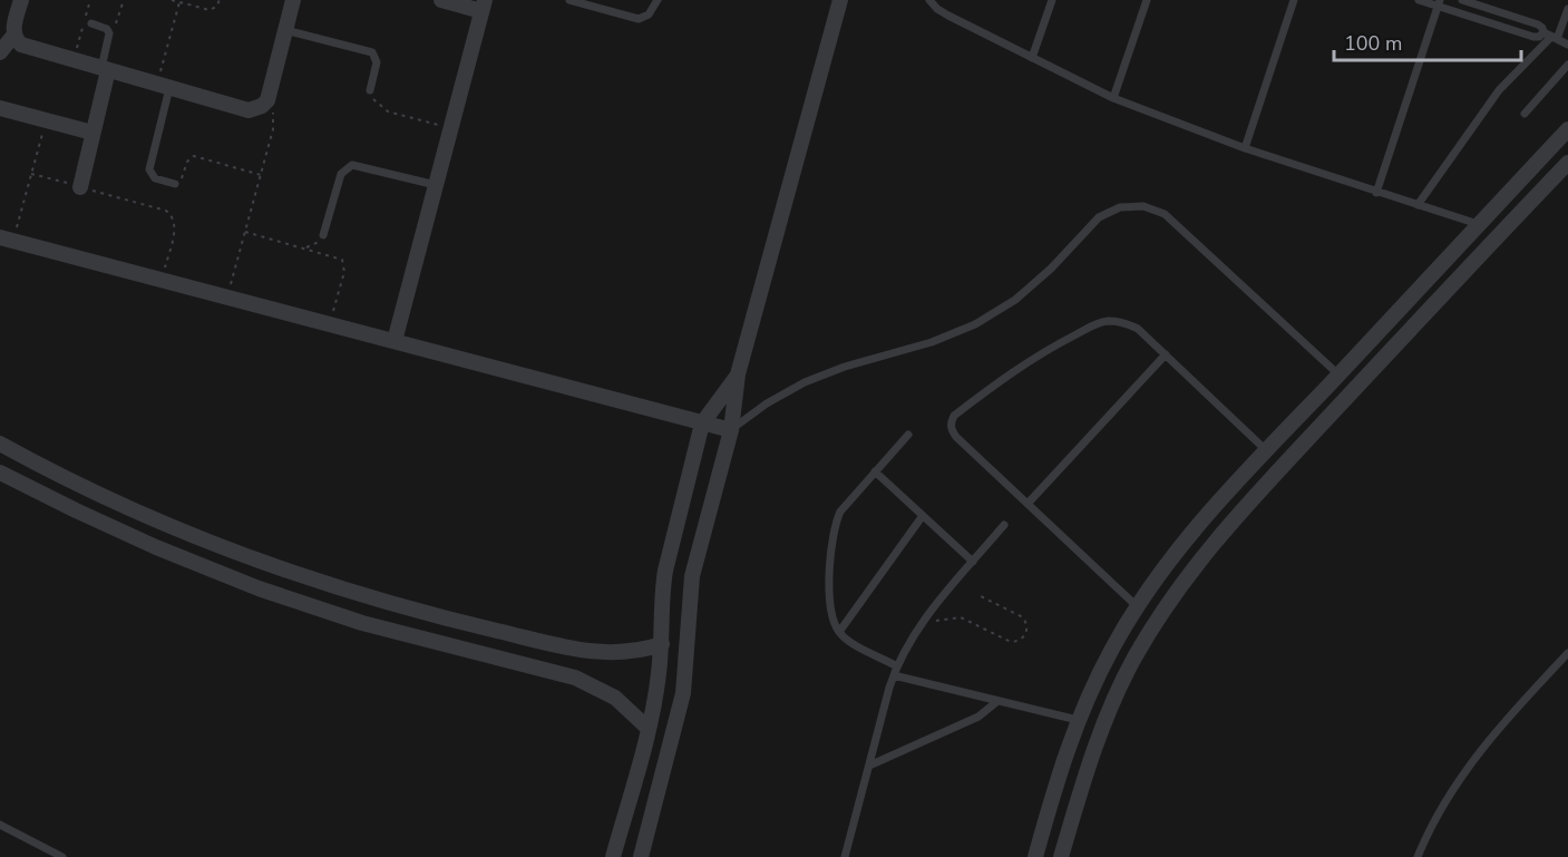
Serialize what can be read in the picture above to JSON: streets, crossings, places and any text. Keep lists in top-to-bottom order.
{
  "scale_bar": "100 m"
}
